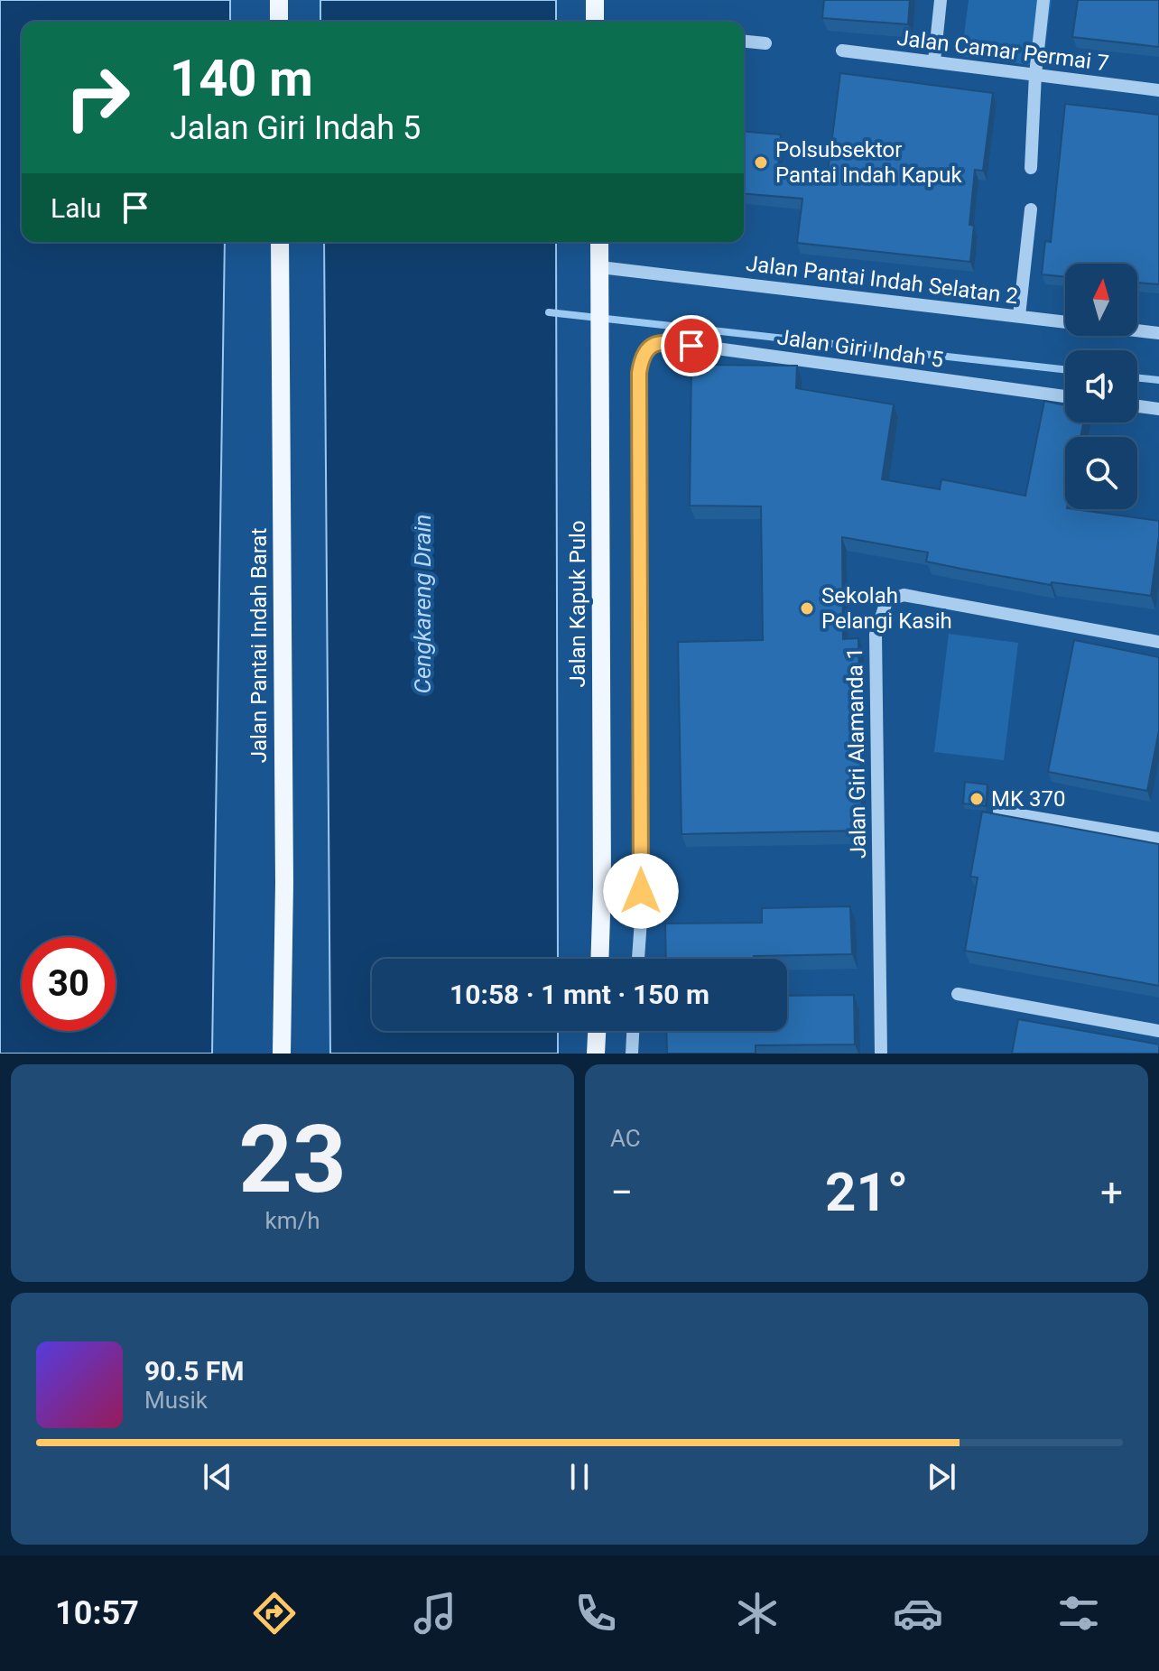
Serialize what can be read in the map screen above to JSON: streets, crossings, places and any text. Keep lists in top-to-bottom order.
{
  "streets": {
    "main road": ["Jalan Kapuk Pulo", "Jalan Pantai Indah Barat"],
    "street": [
      "Jalan Camar Permai 7",
      "Jalan Pantai Indah Selatan 2",
      "Jalan Giri Indah 5",
      "Jalan Giri Alamanda 1"
    ]
  },
  "crossings": [
    ["Jalan Pantai Indah Selatan 2", "Jalan Kapuk Pulo"]
  ],
  "water": ["Cengkareng Drain"],
  "places": ["Polsubsektor Pantai Indah Kapuk", "Sekolah Pelangi Kasih", "MK 370"],
  "north": "top",
  "page": {
    "turn": ["140 m", "Jalan Giri Indah 5"],
    "then": "Lalu",
    "limit": "30",
    "trip": "10:58 · 1 mnt · 150 m",
    "tile": [
      ["23", "km/h"],
      "AC"
    ],
    "heat": ["−", "21°", "+"],
    "song": ["90.5 FM", "Musik"],
    "tabs": "10:57"
  }
}
